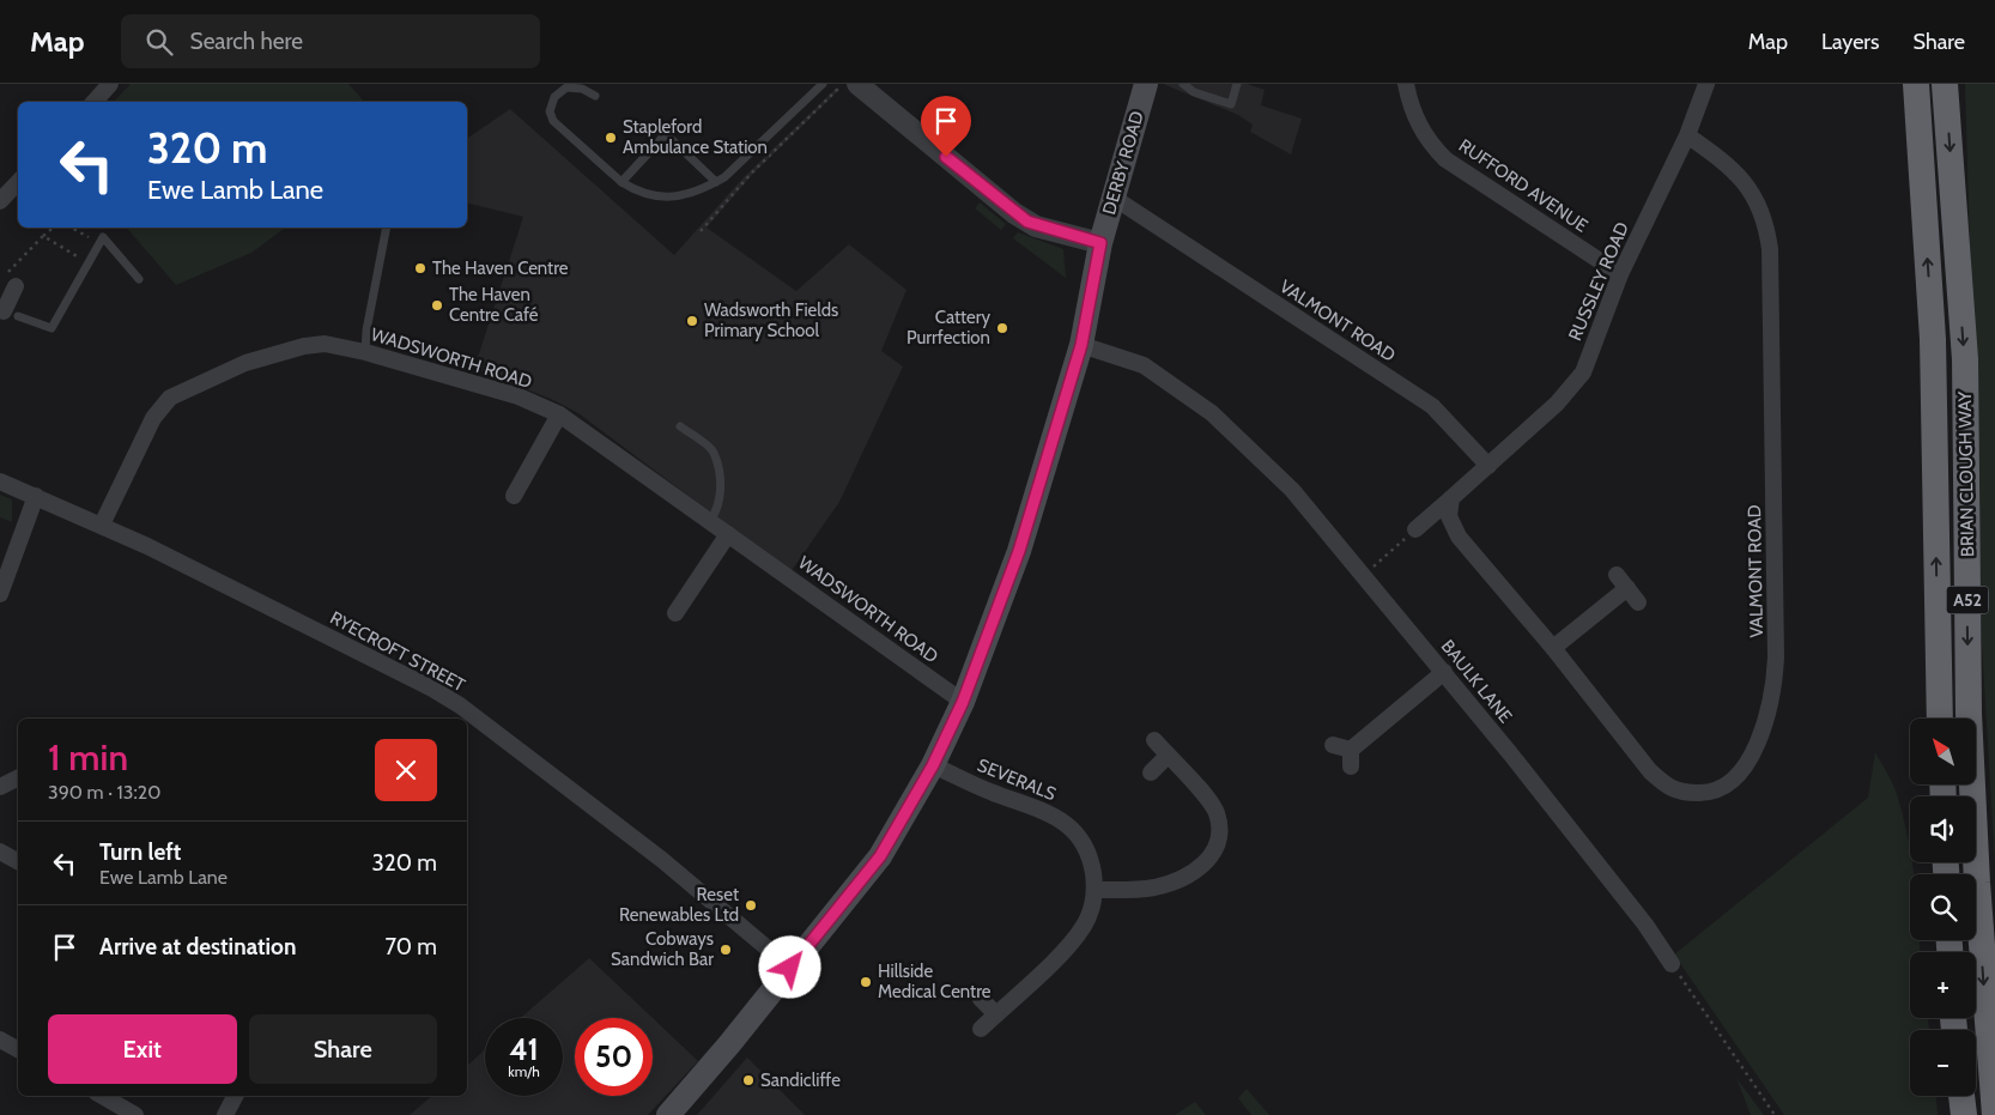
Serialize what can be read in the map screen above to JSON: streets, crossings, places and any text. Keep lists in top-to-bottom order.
{
  "streets": {
    "highway": ["BRIAN CLOUGH WAY", "A52"],
    "main road": ["DERBY ROAD"],
    "street": [
      "RUFFORD AVENUE",
      "RUSSLEY ROAD",
      "VALMONT ROAD",
      "WADSWORTH ROAD",
      "RYECROFT STREET",
      "BAULK LANE",
      "SEVERALS"
    ]
  },
  "crossings": [
    ["DERBY ROAD", "VALMONT ROAD"],
    ["DERBY ROAD", "WADSWORTH ROAD"],
    ["DERBY ROAD", "RYECROFT STREET"],
    ["DERBY ROAD", "BAULK LANE"],
    ["DERBY ROAD", "SEVERALS"],
    ["RUFFORD AVENUE", "RUSSLEY ROAD"],
    ["RUSSLEY ROAD", "VALMONT ROAD"],
    ["WADSWORTH ROAD", "RYECROFT STREET"]
  ],
  "places": [
    "Stapleford Ambulance Station",
    "The Haven Centre",
    "The Haven Centre Café",
    "Wadsworth Fields Primary School",
    "Cattery Purrfection",
    "Reset Renewables Ltd",
    "Cobways Sandwich Bar",
    "Hillside Medical Centre",
    "Sandicliffe"
  ],
  "north": "top left",
  "page": {
    "header": "Map",
    "search": "Search here",
    "nav": ["Map", "Layers", "Share"],
    "turn": ["320 m", "Ewe Lamb Lane"],
    "map_buttons": ["+", "−"],
    "heading": ["1 min", "390 m · 13:20"],
    "list": [
      {
        "name": "Turn left",
        "note": "Ewe Lamb Lane",
        "value": "320 m"
      },
      {
        "name": "Arrive at destination",
        "value": "70 m"
      }
    ],
    "buttons": ["Exit", "Share"],
    "speed": "41 km/h",
    "limit": "50"
  }
}
